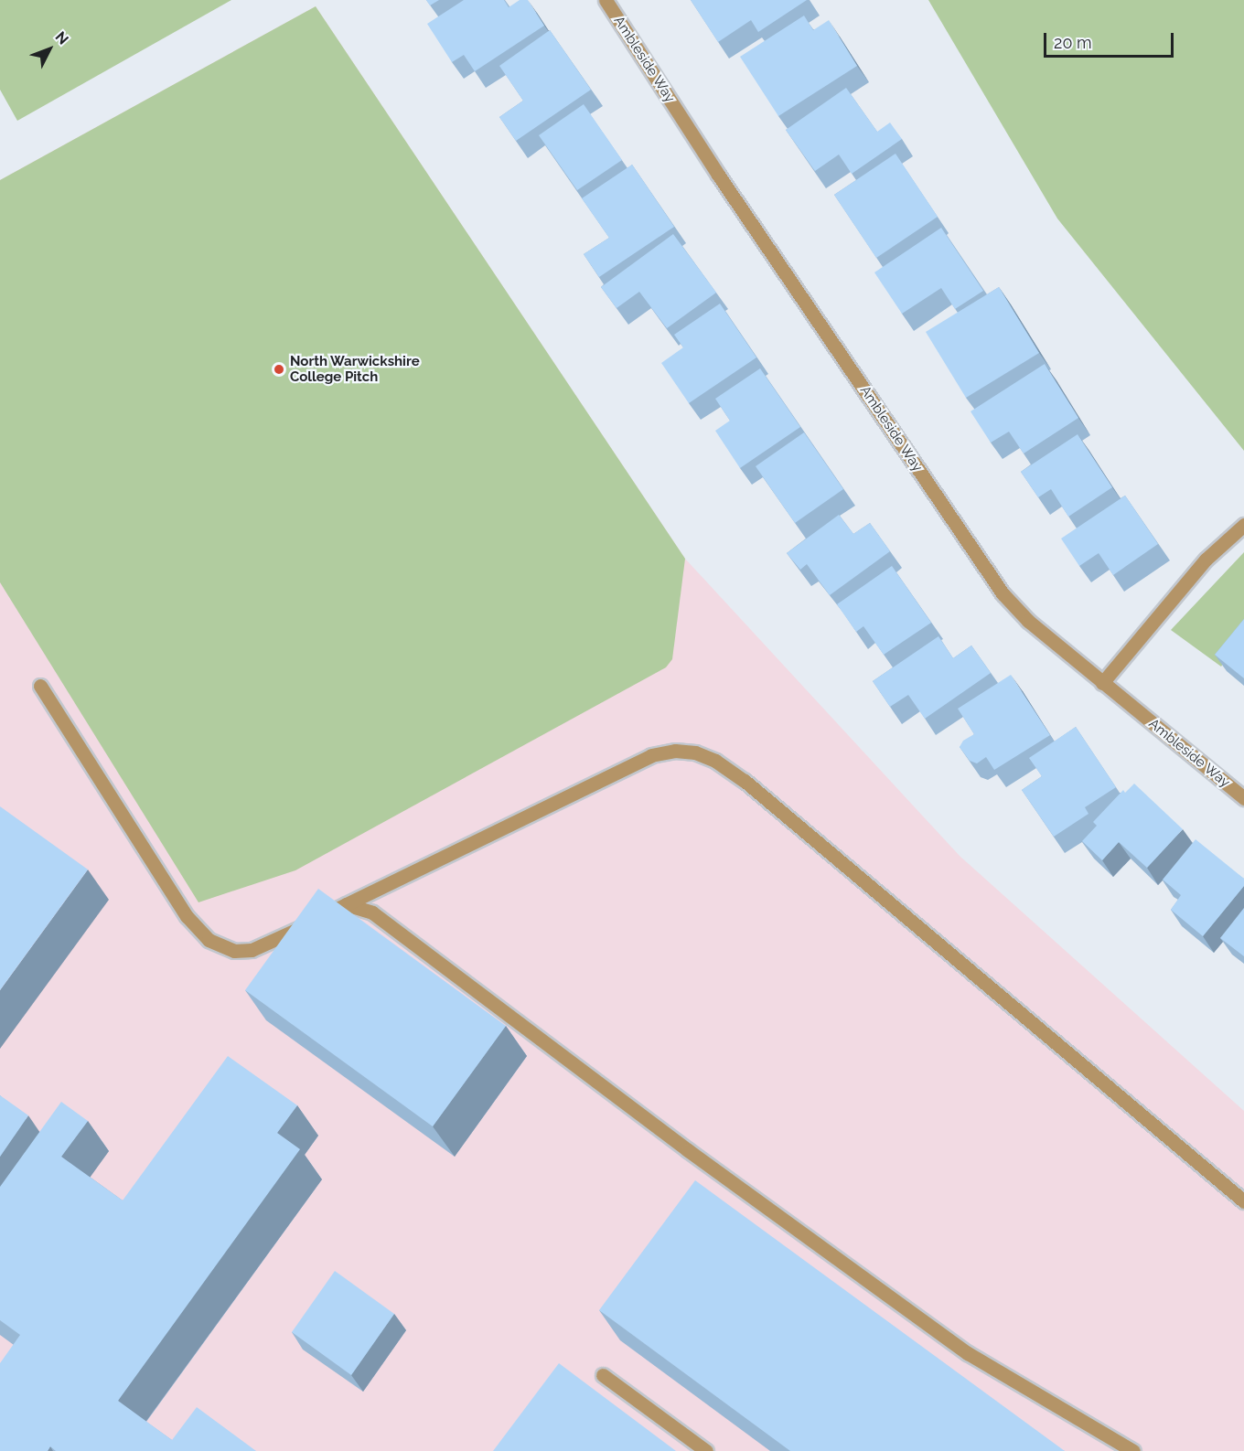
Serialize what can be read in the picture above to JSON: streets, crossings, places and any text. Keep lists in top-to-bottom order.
{
  "streets": {
    "street": ["Ambleside Way"]
  },
  "places": ["North Warwickshire College Pitch"],
  "scale_bar": "20 m",
  "north": "top right"
}
